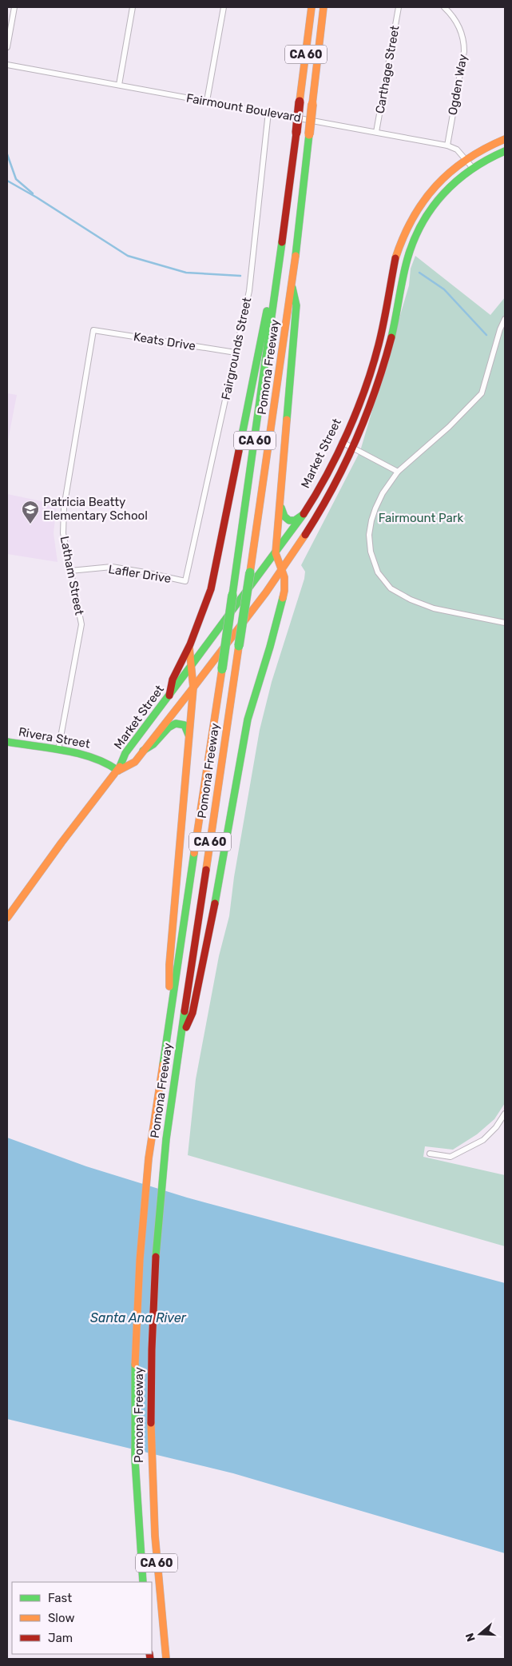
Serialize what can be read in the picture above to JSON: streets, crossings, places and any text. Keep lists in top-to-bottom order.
{
  "streets": {
    "main road": [
      "CA 60",
      "Pomona Freeway",
      "Market Street",
      "Rivera Street"
    ],
    "street": [
      "Carthage Street",
      "Ogden Way",
      "Fairmount Boulevard",
      "Keats Drive",
      "Fairgrounds Street",
      "Lafler Drive",
      "Latham Street"
    ]
  },
  "crossings": [
    ["Carthage Street", "Fairmount Boulevard"],
    ["Ogden Way", "Fairmount Boulevard"],
    ["Fairmount Boulevard", "Fairgrounds Street"],
    ["Fairmount Boulevard", "Market Street"],
    ["Keats Drive", "Fairgrounds Street"],
    ["Keats Drive", "Latham Street"],
    ["Fairgrounds Street", "Lafler Drive"],
    ["Market Street", "Rivera Street"],
    ["Lafler Drive", "Latham Street"],
    ["Latham Street", "Rivera Street"]
  ],
  "water": ["Santa Ana River"],
  "parks": ["Fairmount Park"],
  "places": {
    "school or university": ["Patricia Beatty Elementary School"]
  },
  "legend": ["Fast", "Slow", "Jam"],
  "north": "left"
}
